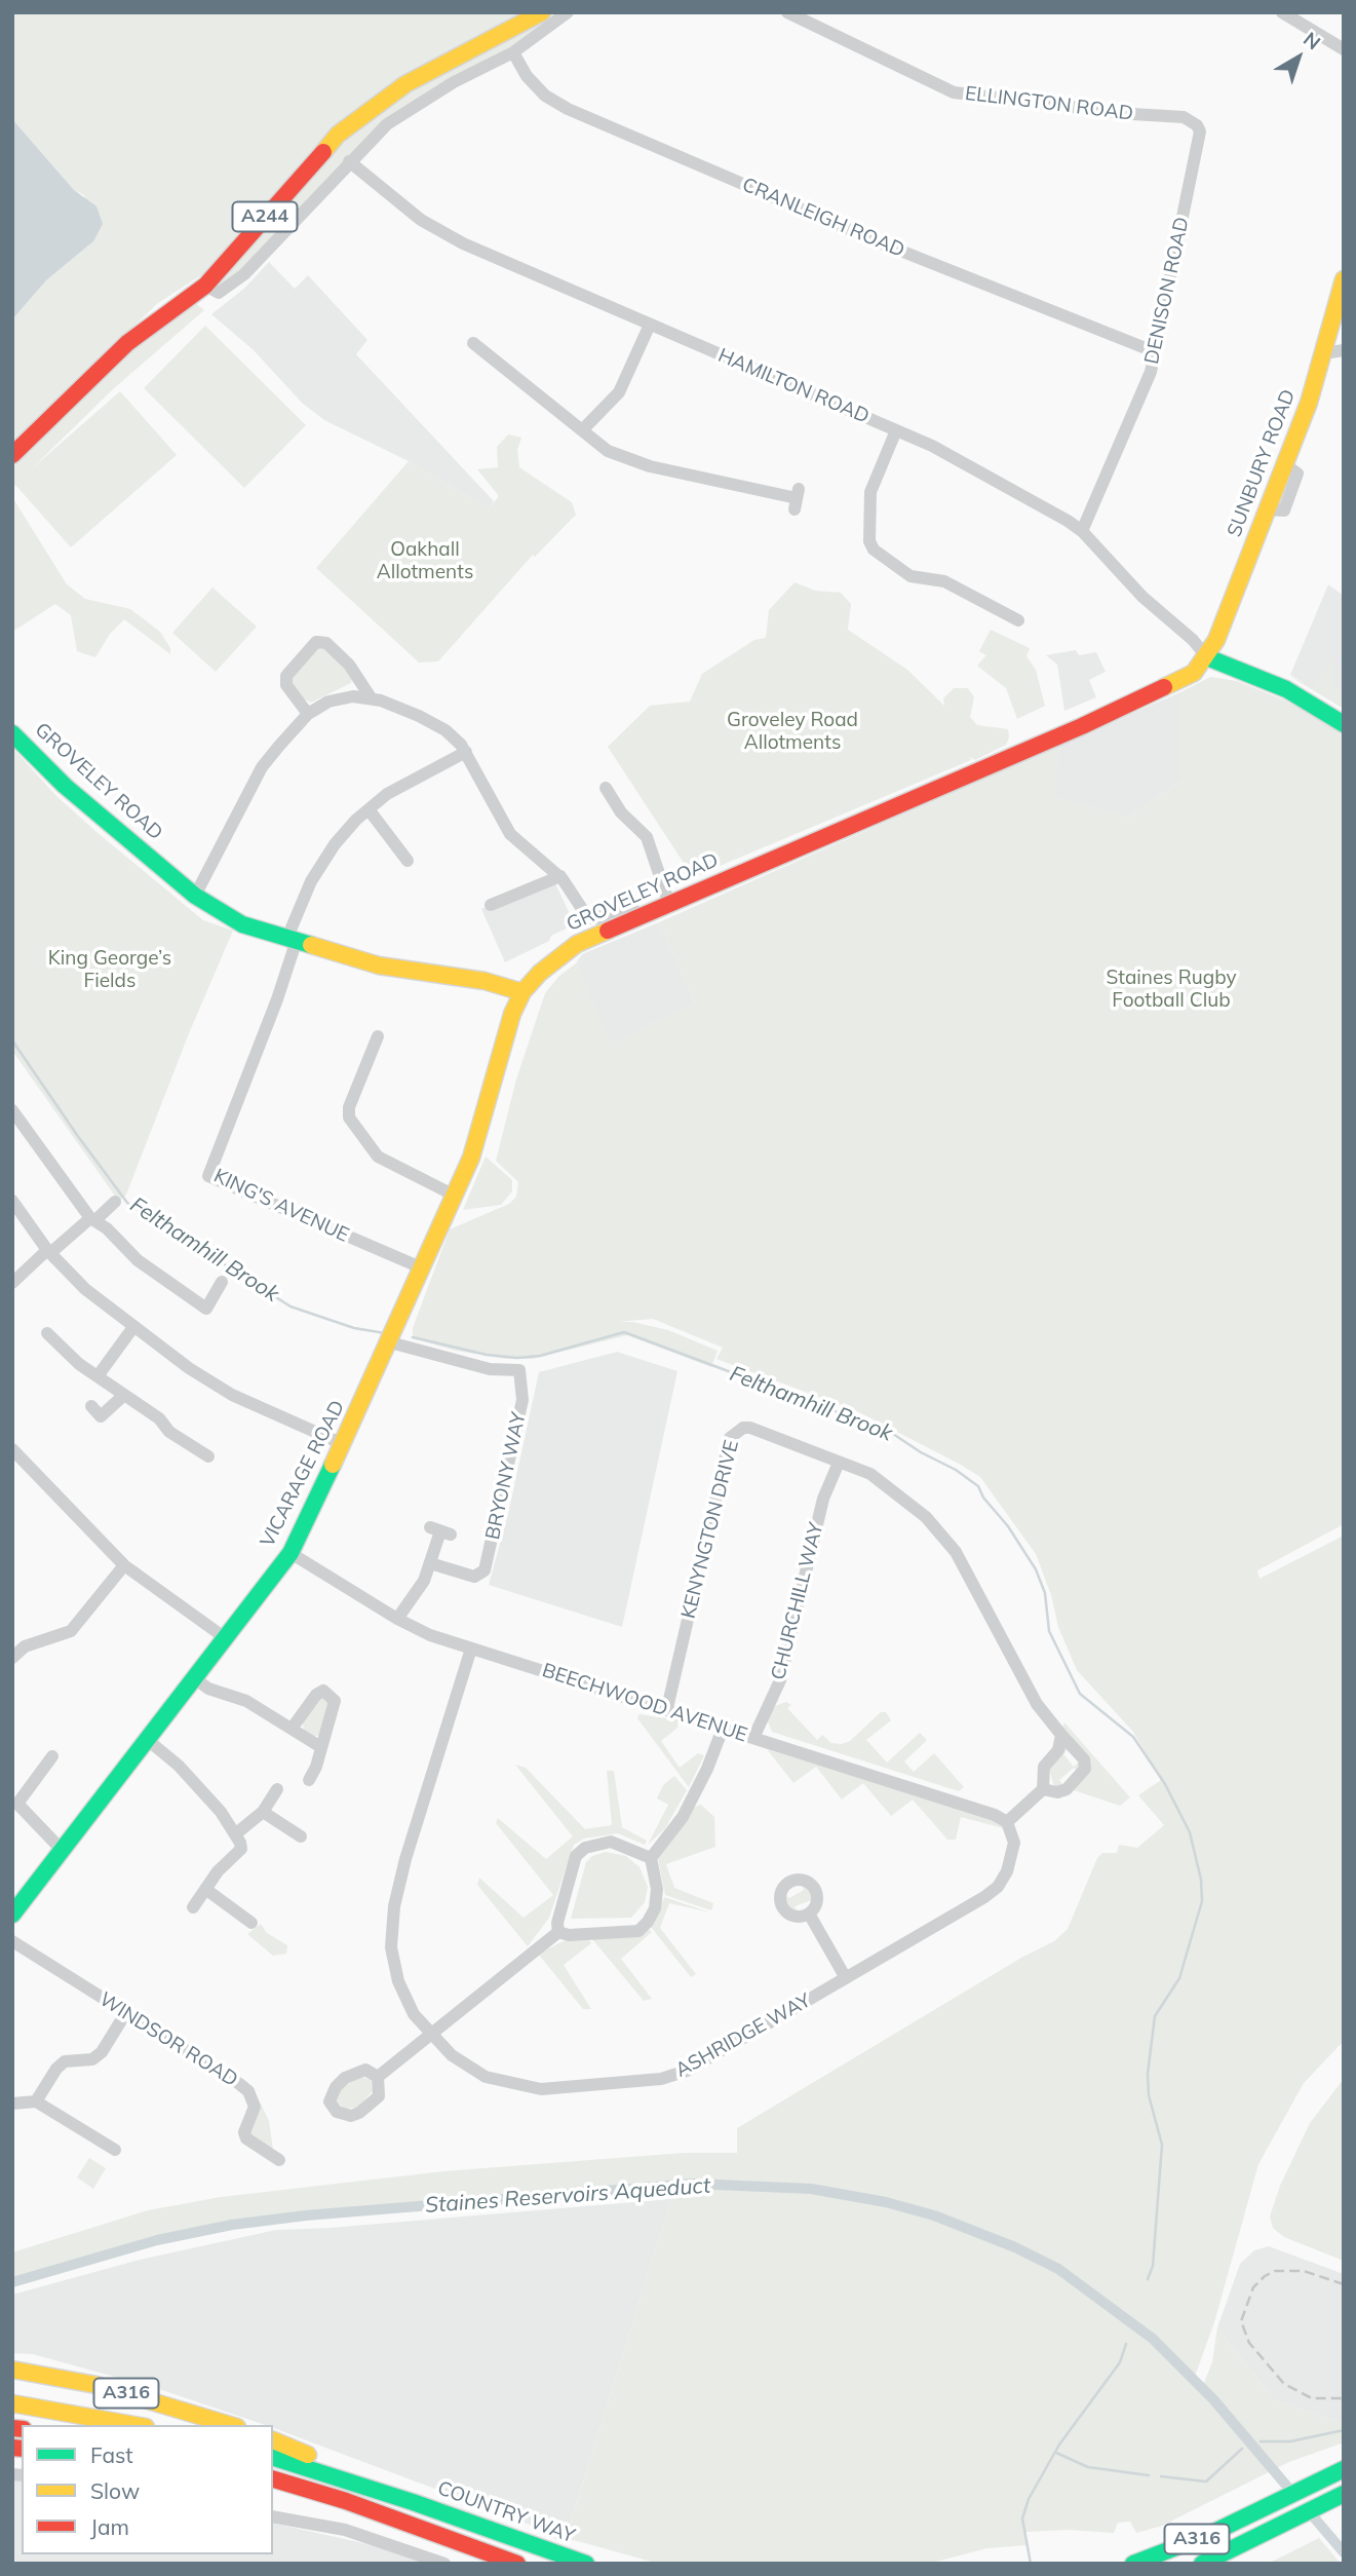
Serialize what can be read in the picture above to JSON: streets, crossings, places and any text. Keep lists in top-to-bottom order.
{
  "streets": {
    "main road": [
      "A244",
      "SUNBURY ROAD",
      "GROVELEY ROAD",
      "VICARAGE ROAD",
      "A316",
      "COUNTRY WAY"
    ],
    "street": [
      "ELLINGTON ROAD",
      "CRANLEIGH ROAD",
      "DENISON ROAD",
      "HAMILTON ROAD",
      "KING'S AVENUE",
      "BRYONY WAY",
      "KENYNGTON DRIVE",
      "CHURCHILL WAY",
      "BEECHWOOD AVENUE",
      "ASHRIDGE WAY",
      "WINDSOR ROAD"
    ]
  },
  "crossings": [
    ["ELLINGTON ROAD", "DENISON ROAD"],
    ["CRANLEIGH ROAD", "DENISON ROAD"],
    ["DENISON ROAD", "HAMILTON ROAD"],
    ["HAMILTON ROAD", "SUNBURY ROAD"],
    ["HAMILTON ROAD", "GROVELEY ROAD"],
    ["SUNBURY ROAD", "GROVELEY ROAD"],
    ["GROVELEY ROAD", "KING'S AVENUE"],
    ["GROVELEY ROAD", "VICARAGE ROAD"],
    ["KING'S AVENUE", "VICARAGE ROAD"],
    ["VICARAGE ROAD", "BRYONY WAY"],
    ["VICARAGE ROAD", "BEECHWOOD AVENUE"],
    ["KENYNGTON DRIVE", "CHURCHILL WAY"],
    ["KENYNGTON DRIVE", "BEECHWOOD AVENUE"],
    ["KENYNGTON DRIVE", "ASHRIDGE WAY"],
    ["CHURCHILL WAY", "BEECHWOOD AVENUE"],
    ["BEECHWOOD AVENUE", "ASHRIDGE WAY"]
  ],
  "water": ["Felthamhill Brook", "Staines Reservoirs Aqueduct"],
  "parks": [
    "Oakhall Allotments",
    "Groveley Road Allotments",
    "King George’s Fields",
    "Staines Rugby Football Club"
  ],
  "legend": ["Fast", "Slow", "Jam"],
  "north": "top right"
}
